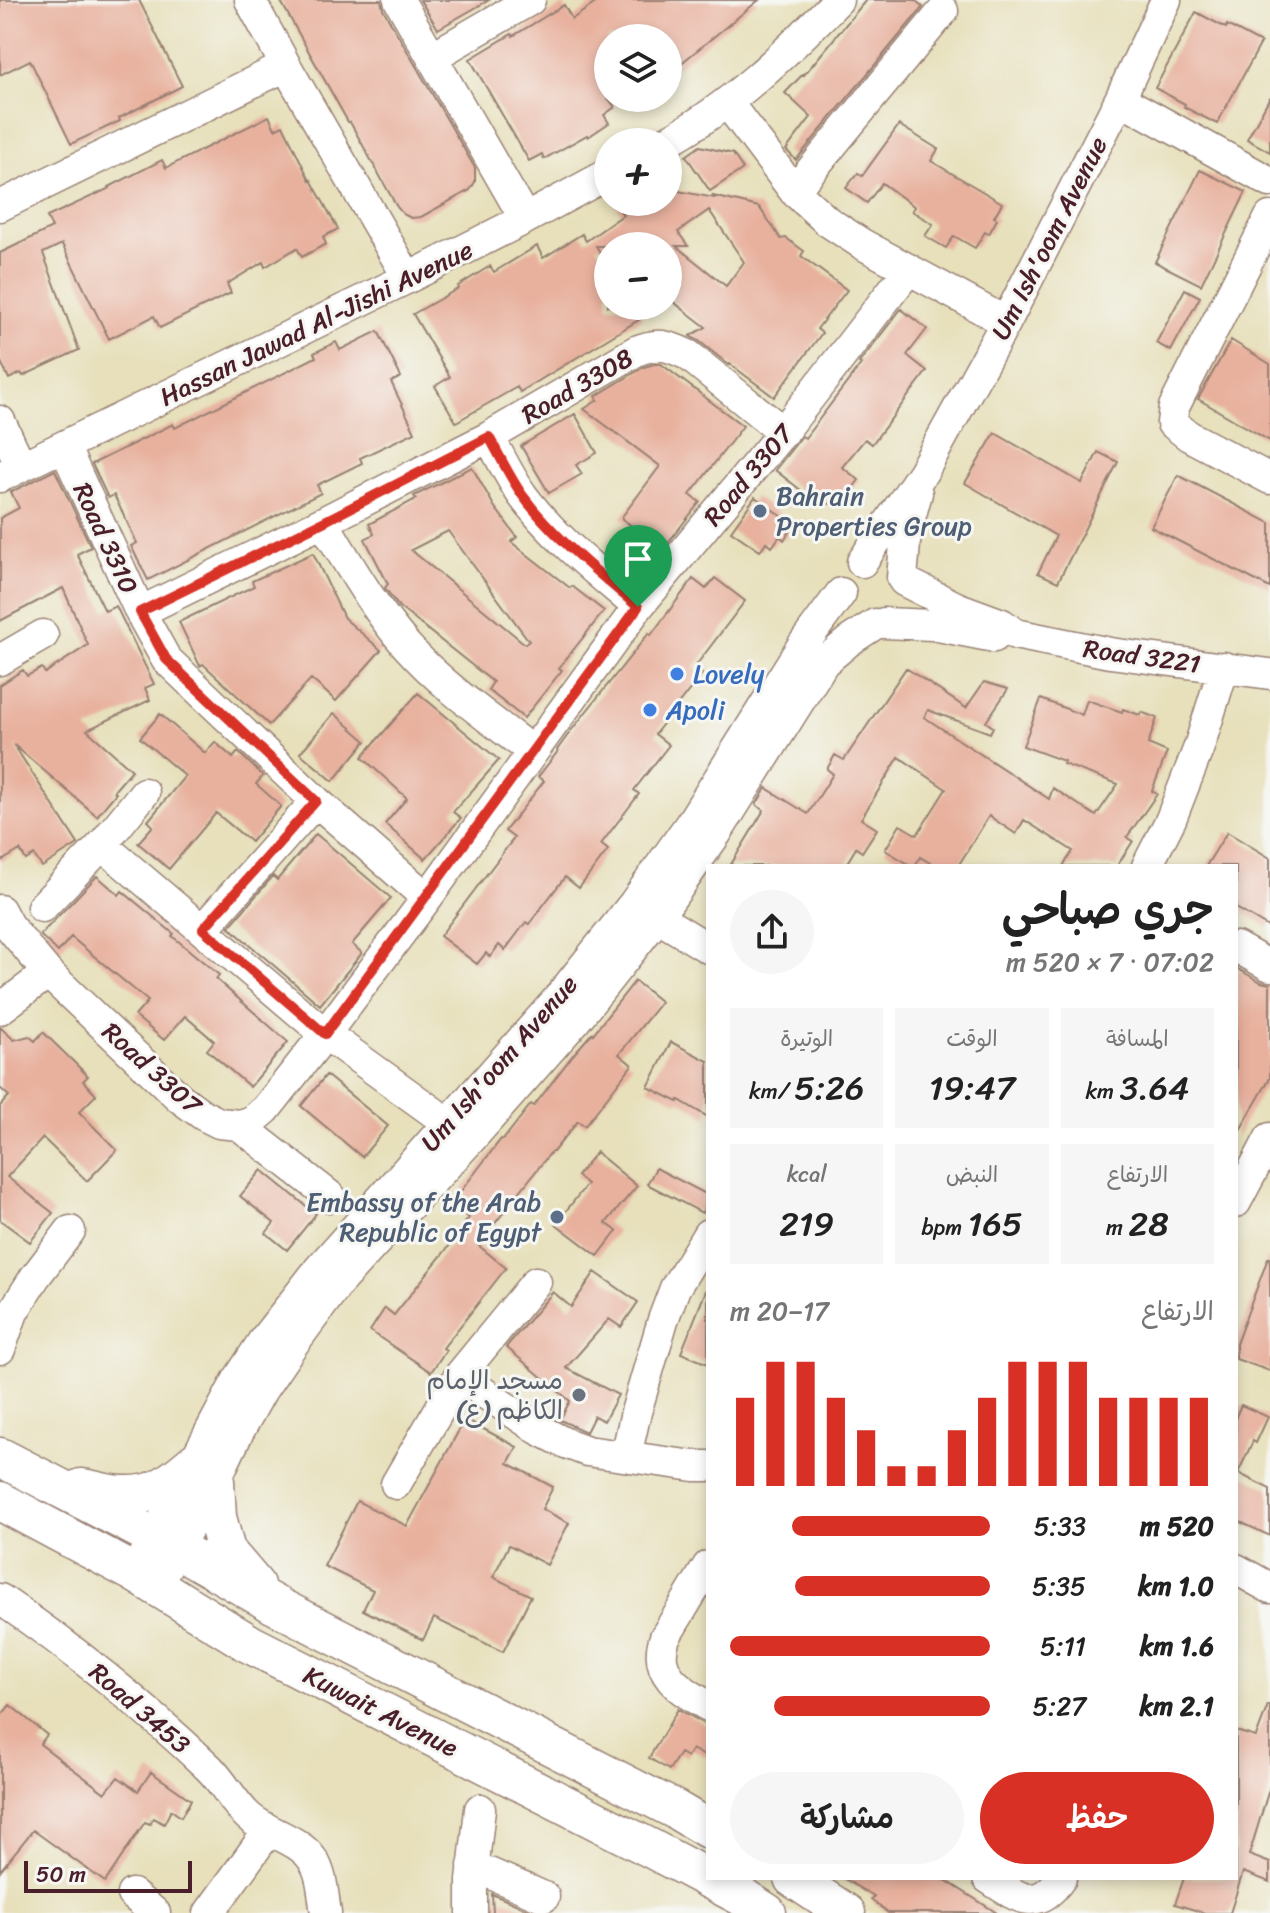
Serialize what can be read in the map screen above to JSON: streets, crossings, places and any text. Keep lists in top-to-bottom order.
{
  "streets": {
    "main road": ["Kuwait Avenue"],
    "street": [
      "Um Ish'oom Avenue",
      "Hassan Jawad Al-Jishi Avenue",
      "Road 3308",
      "Road 3307",
      "Road 3310",
      "Road 3221",
      "Road 3453"
    ]
  },
  "crossings": [
    ["Um Ish'oom Avenue", "Road 3221"],
    ["Um Ish'oom Avenue", "Kuwait Avenue"],
    ["Hassan Jawad Al-Jishi Avenue", "Road 3310"],
    ["Road 3308", "Road 3307"],
    ["Road 3308", "Road 3310"],
    ["Road 3307", "Road 3310"]
  ],
  "places": [
    "Bahrain Properties Group",
    "Lovely",
    "Apoli",
    "Embassy of the Arab Republic of Egypt",
    "مسجد الإمام الكاظم (ع)"
  ],
  "scale_bar": "50 m",
  "page": {
    "map_buttons": ["+", "−"],
    "heading": ["جري صباحي", "07:02 · 7 × 520 m"],
    "stats": [
      ["المسافة", "3.64 km"],
      ["الوقت", "19:47"],
      ["الوتيرة", "5:26 /km"],
      ["الارتفاع", "28 m"],
      ["النبض", "165 bpm"],
      ["kcal", "219"]
    ],
    "chart": ["الارتفاع", "17–20 m"],
    "list": [
      {
        "name": "520 m",
        "note": "5:33"
      },
      {
        "name": "1.0 km",
        "note": "5:35"
      },
      {
        "name": "1.6 km",
        "note": "5:11"
      },
      {
        "name": "2.1 km",
        "note": "5:27"
      }
    ],
    "buttons": ["حفظ", "مشاركة"],
    "scale": "50 m"
  }
}
